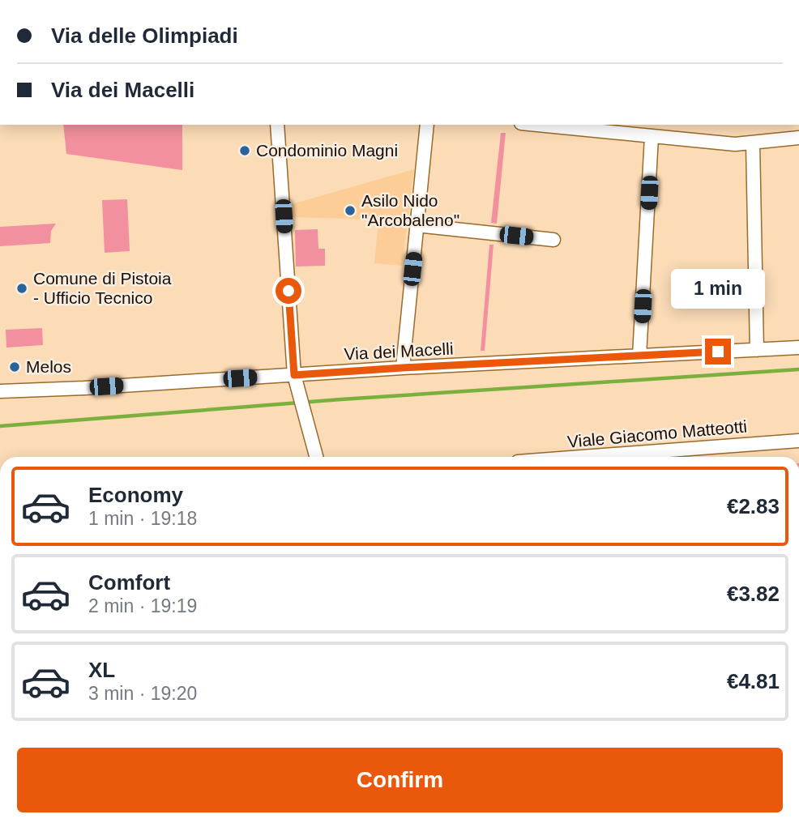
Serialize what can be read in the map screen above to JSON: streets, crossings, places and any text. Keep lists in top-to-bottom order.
{
  "streets": {
    "street": ["Via dei Macelli", "Viale Giacomo Matteotti"]
  },
  "places": [
    "Condominio Magni",
    "Asilo Nido \"Arcobaleno\"",
    "Comune di Pistoia - Ufficio Tecnico",
    "Melos"
  ],
  "page": {
    "banner": ["Via delle Olimpiadi", "Via dei Macelli"],
    "bubble": "1 min",
    "list": [
      {
        "name": "Economy",
        "note": "1 min · 19:18",
        "value": "€2.83"
      },
      {
        "name": "Comfort",
        "note": "2 min · 19:19",
        "value": "€3.82"
      },
      {
        "name": "XL",
        "note": "3 min · 19:20",
        "value": "€4.81"
      }
    ],
    "buttons": "Confirm"
  }
}
